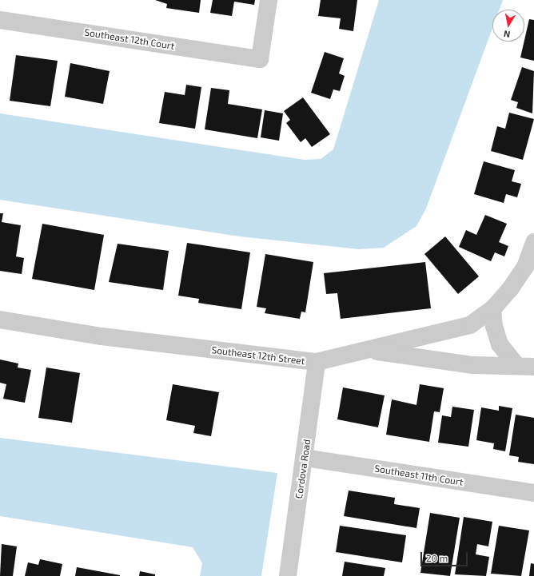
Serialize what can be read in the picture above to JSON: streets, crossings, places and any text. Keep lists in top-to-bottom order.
{
  "streets": {
    "street": [
      "Southeast 12th Court",
      "Southeast 12th Street",
      "Cordova Road",
      "Southeast 11th Court"
    ]
  },
  "crossings": [
    ["Southeast 12th Street", "Cordova Road"],
    ["Cordova Road", "Southeast 11th Court"]
  ],
  "scale_bar": "20 m",
  "north": "bottom"
}
